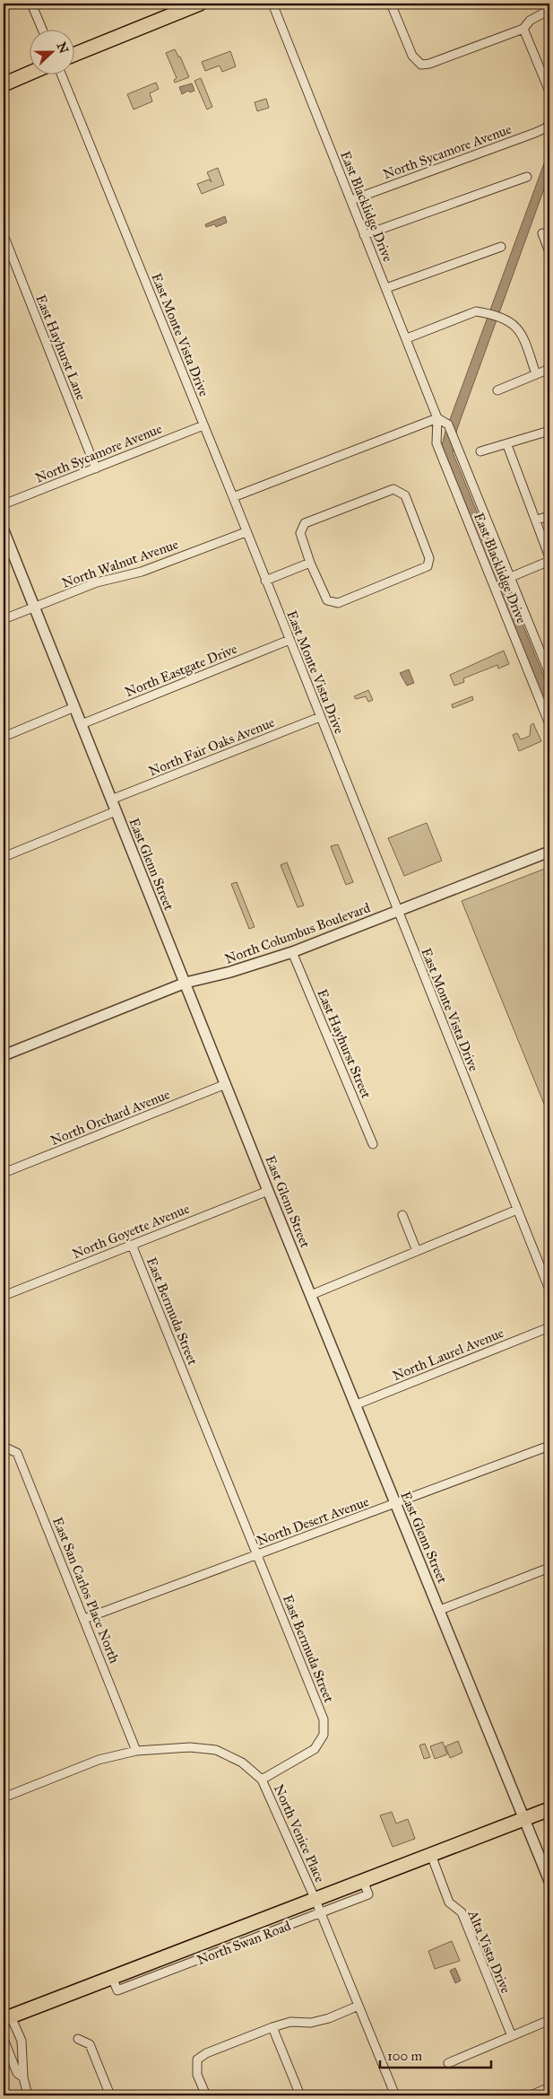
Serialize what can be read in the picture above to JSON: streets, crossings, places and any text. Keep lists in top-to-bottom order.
{
  "streets": {
    "main road": ["North Swan Road"],
    "street": [
      "North Sycamore Avenue",
      "East Blacklidge Drive",
      "East Monte Vista Drive",
      "East Hayhurst Lane",
      "North Walnut Avenue",
      "North Eastgate Drive",
      "North Fair Oaks Avenue",
      "East Glenn Street",
      "North Columbus Boulevard",
      "East Hayhurst Street",
      "North Orchard Avenue",
      "North Goyette Avenue",
      "East Bermuda Street",
      "North Laurel Avenue",
      "North Desert Avenue",
      "East San Carlos Place North",
      "North Venice Place",
      "Alta Vista Drive"
    ]
  },
  "crossings": [
    ["North Sycamore Avenue", "East Blacklidge Drive"],
    ["North Sycamore Avenue", "East Monte Vista Drive"],
    ["North Sycamore Avenue", "East Hayhurst Lane"],
    ["East Monte Vista Drive", "North Walnut Avenue"],
    ["East Monte Vista Drive", "North Eastgate Drive"],
    ["East Monte Vista Drive", "North Fair Oaks Avenue"],
    ["East Monte Vista Drive", "North Columbus Boulevard"],
    ["North Walnut Avenue", "East Glenn Street"],
    ["North Eastgate Drive", "East Glenn Street"],
    ["North Fair Oaks Avenue", "East Glenn Street"],
    ["East Glenn Street", "North Columbus Boulevard"],
    ["East Glenn Street", "North Orchard Avenue"],
    ["East Glenn Street", "North Goyette Avenue"],
    ["East Glenn Street", "North Laurel Avenue"],
    ["East Glenn Street", "North Desert Avenue"],
    ["East Glenn Street", "North Swan Road"],
    ["North Columbus Boulevard", "East Hayhurst Street"],
    ["North Goyette Avenue", "East Bermuda Street"],
    ["East Bermuda Street", "North Desert Avenue"],
    ["East Bermuda Street", "North Venice Place"],
    ["North Desert Avenue", "East San Carlos Place North"],
    ["North Venice Place", "North Swan Road"],
    ["North Swan Road", "Alta Vista Drive"]
  ],
  "scale_bar": "100 m",
  "north": "right"
}
